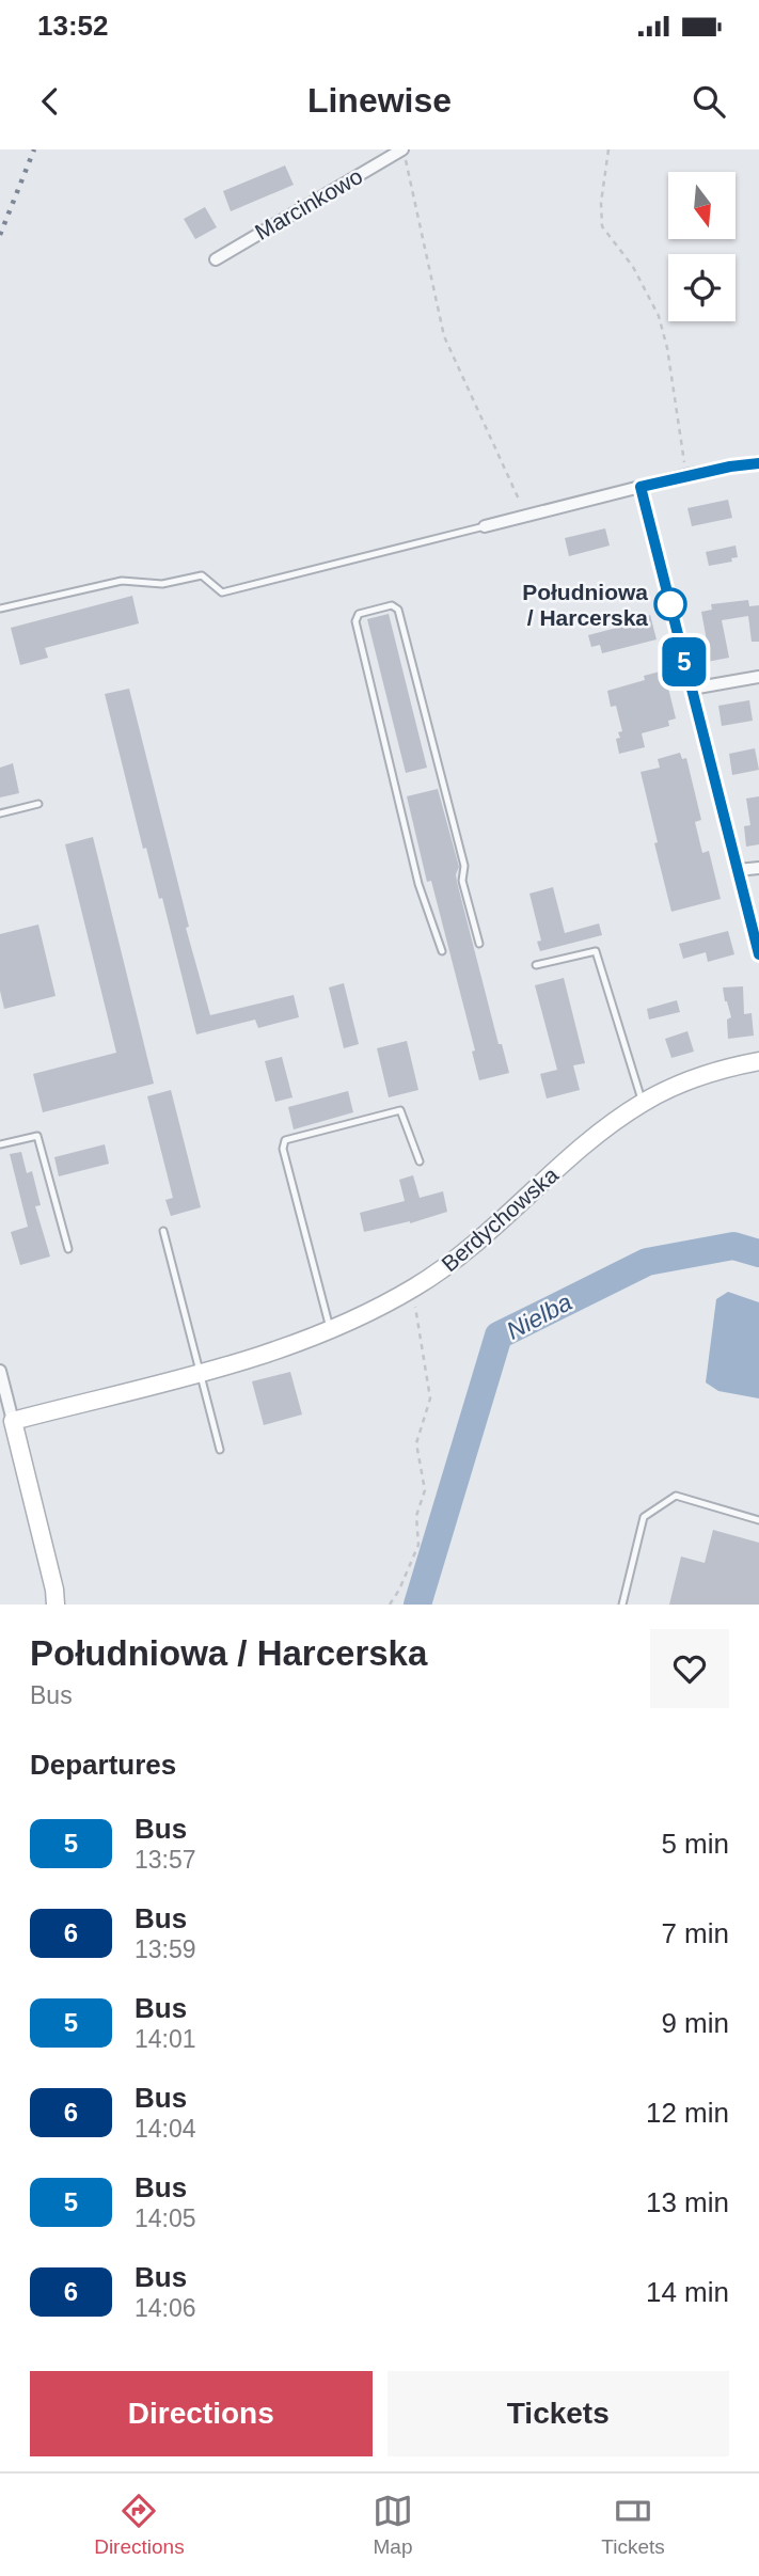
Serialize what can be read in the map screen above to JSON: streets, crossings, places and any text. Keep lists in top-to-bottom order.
{
  "streets": {
    "street": ["Marcinkowo", "Berdychowska"]
  },
  "water": ["Nielba"],
  "places": ["Południowa / Harcerska"],
  "lines": ["bus line 5"],
  "north": "bottom",
  "page": {
    "status": "13:52",
    "header": "Linewise",
    "on_map": "5",
    "heading": [
      ["Południowa / Harcerska", "Bus"],
      "Departures"
    ],
    "list": [
      {
        "mark": "5",
        "name": "Bus",
        "note": "13:57",
        "value": "5 min"
      },
      {
        "mark": "6",
        "name": "Bus",
        "note": "13:59",
        "value": "7 min"
      },
      {
        "mark": "5",
        "name": "Bus",
        "note": "14:01",
        "value": "9 min"
      },
      {
        "mark": "6",
        "name": "Bus",
        "note": "14:04",
        "value": "12 min"
      },
      {
        "mark": "5",
        "name": "Bus",
        "note": "14:05",
        "value": "13 min"
      },
      {
        "mark": "6",
        "name": "Bus",
        "note": "14:06",
        "value": "14 min"
      }
    ],
    "buttons": ["Directions", "Tickets"],
    "tabs": ["Directions", "Map", "Tickets"]
  }
}
